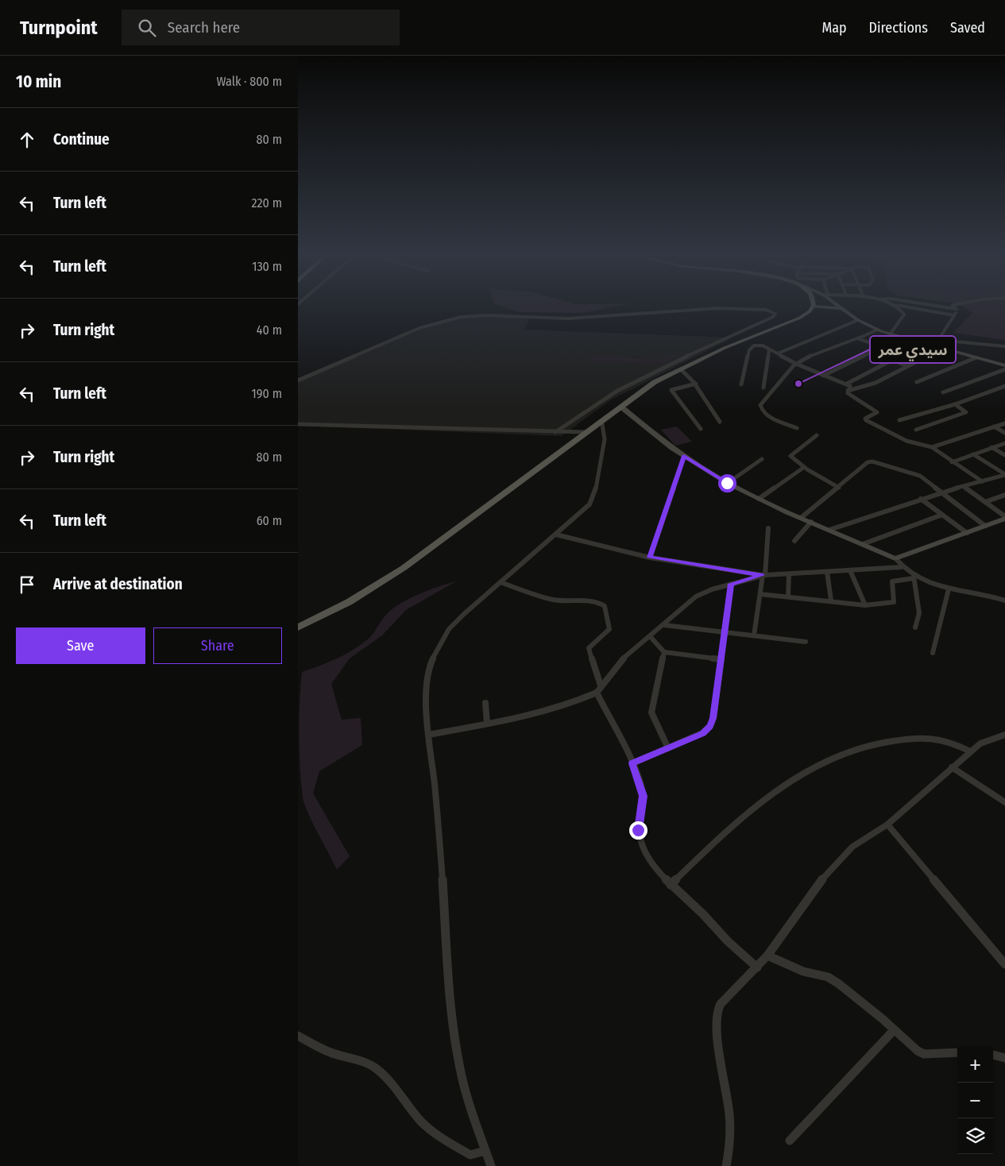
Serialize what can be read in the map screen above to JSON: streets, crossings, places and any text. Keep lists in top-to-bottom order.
{
  "places": ["سيدي عمر"],
  "page": {
    "header": "Turnpoint",
    "search": "Search here",
    "nav": ["Map", "Directions", "Saved"],
    "heading": ["10 min", "Walk · 800 m"],
    "list": [
      ["Continue", "80 m"],
      ["Turn left", "220 m"],
      ["Turn left", "130 m"],
      ["Turn right", "40 m"],
      ["Turn left", "190 m"],
      ["Turn right", "80 m"],
      ["Turn left", "60 m"],
      "Arrive at destination"
    ],
    "buttons": ["Save", "Share"],
    "map_buttons": ["+", "−"]
  }
}
